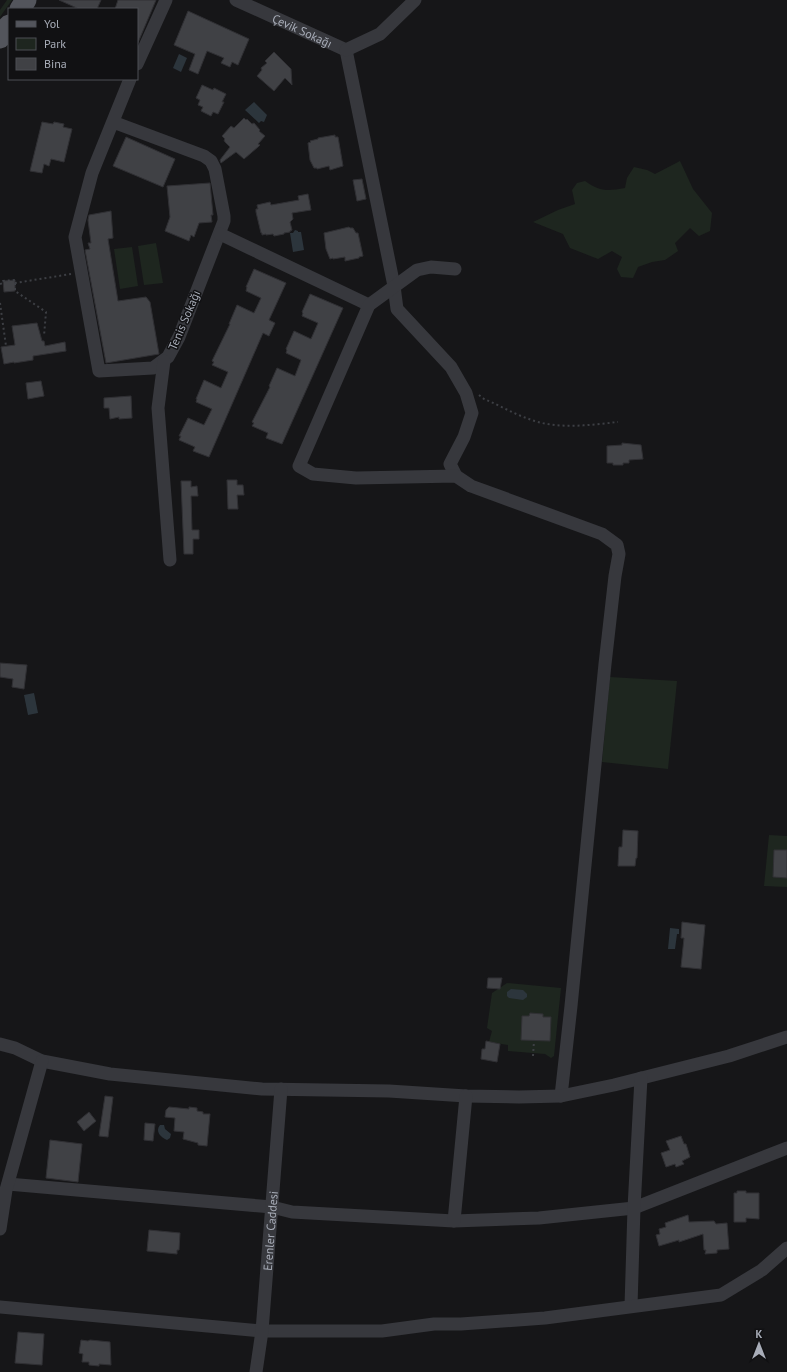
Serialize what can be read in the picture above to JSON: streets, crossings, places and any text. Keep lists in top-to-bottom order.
{
  "streets": {
    "street": ["Çevik Sokağı", "Tenis Sokağı", "Erenler Caddesi"]
  },
  "legend": ["Yol", "Park", "Bina"],
  "north": "top"
}
